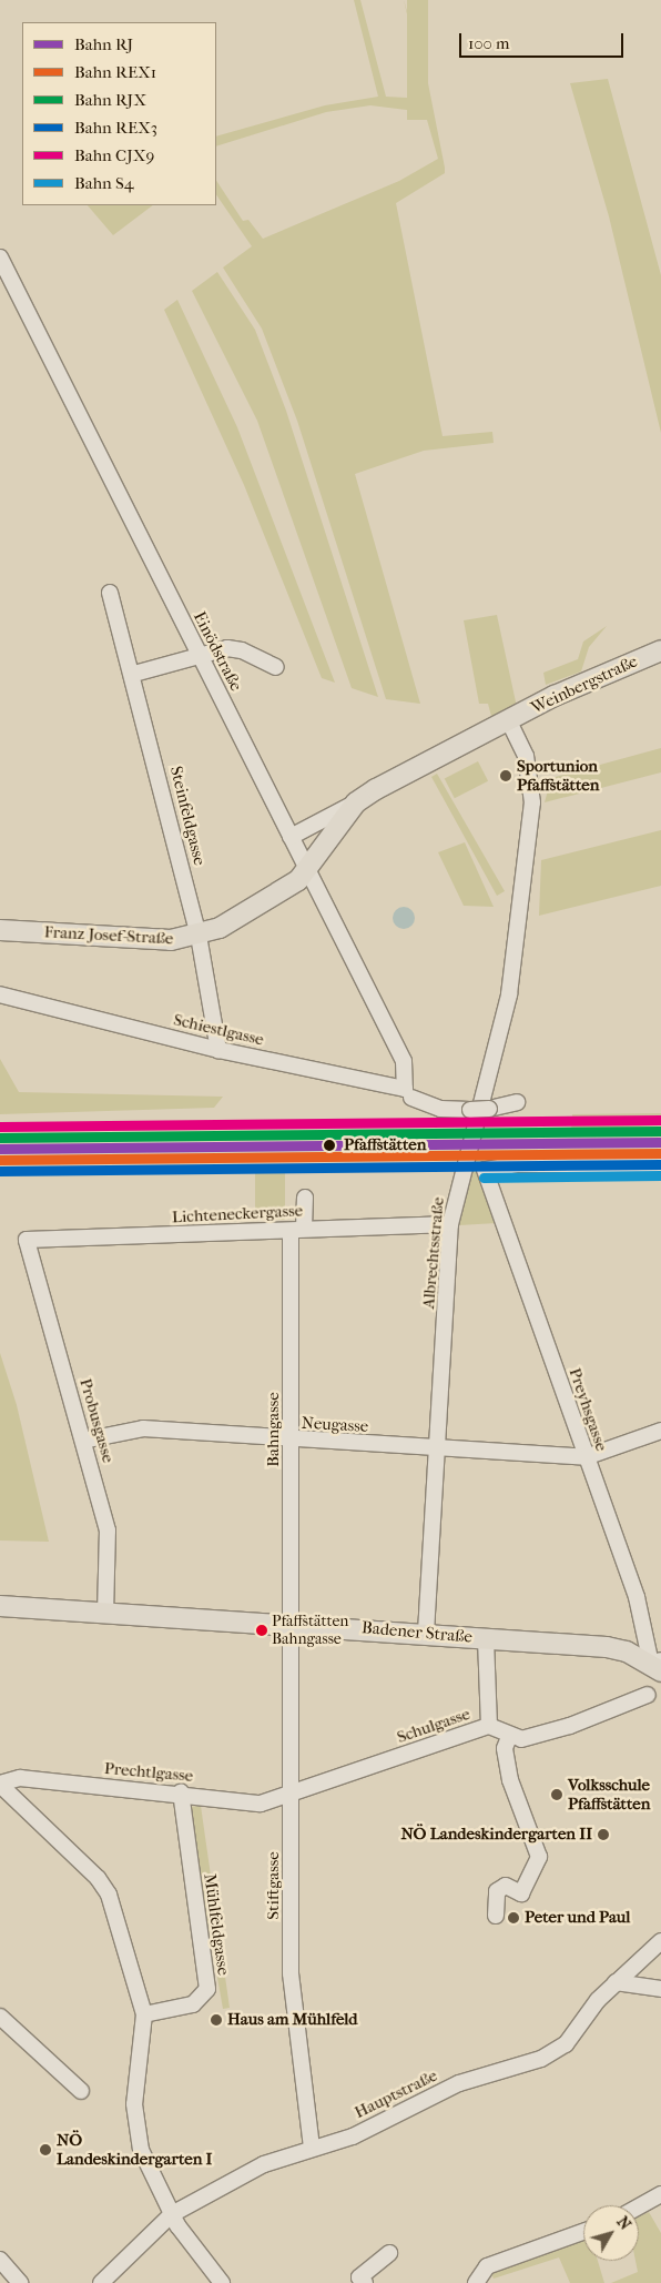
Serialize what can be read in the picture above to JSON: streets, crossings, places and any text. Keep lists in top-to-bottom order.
{
  "streets": {
    "main road": ["Weinbergstraße", "Franz Josef-Straße", "Badener Straße"],
    "street": [
      "Einödstraße",
      "Steinfeldgasse",
      "Schiestlgasse",
      "Lichteneckergasse",
      "Albrechtsstraße",
      "Preyhsgasse",
      "Probusgasse",
      "Neugasse",
      "Bahngasse",
      "Schulgasse",
      "Prechtlgasse",
      "Stiftgasse",
      "Mühlfeldgasse",
      "Hauptstraße"
    ]
  },
  "crossings": [
    ["Einödstraße", "Franz Josef-Straße"],
    ["Einödstraße", "Schiestlgasse"],
    ["Weinbergstraße", "Franz Josef-Straße"],
    ["Weinbergstraße", "Albrechtsstraße"],
    ["Steinfeldgasse", "Franz Josef-Straße"],
    ["Steinfeldgasse", "Schiestlgasse"],
    ["Franz Josef-Straße", "Albrechtsstraße"],
    ["Lichteneckergasse", "Albrechtsstraße"],
    ["Lichteneckergasse", "Probusgasse"],
    ["Lichteneckergasse", "Bahngasse"],
    ["Albrechtsstraße", "Neugasse"],
    ["Albrechtsstraße", "Badener Straße"],
    ["Preyhsgasse", "Neugasse"],
    ["Preyhsgasse", "Badener Straße"],
    ["Probusgasse", "Neugasse"],
    ["Probusgasse", "Badener Straße"],
    ["Neugasse", "Bahngasse"],
    ["Bahngasse", "Badener Straße"],
    ["Bahngasse", "Stiftgasse"],
    ["Badener Straße", "Stiftgasse"],
    ["Schulgasse", "Prechtlgasse"],
    ["Schulgasse", "Stiftgasse"],
    ["Prechtlgasse", "Stiftgasse"],
    ["Prechtlgasse", "Mühlfeldgasse"],
    ["Stiftgasse", "Hauptstraße"]
  ],
  "places": [
    "Sportunion Pfaffstätten",
    "Pfaffstätten",
    "Pfaffstätten Bahngasse",
    "Volksschule Pfaffstätten",
    "NÖ Landeskindergarten II",
    "Peter und Paul",
    "Haus am Mühlfeld",
    "NÖ Landeskindergarten I"
  ],
  "lines": [
    "rail line CJX9",
    "rail line RJX",
    "rail line RJ",
    "rail line REX1",
    "rail line REX3",
    "rail line S4"
  ],
  "legend": [
    "Bahn RJ",
    "Bahn REX1",
    "Bahn RJX",
    "Bahn REX3",
    "Bahn CJX9",
    "Bahn S4"
  ],
  "scale_bar": "100 m",
  "north": "top right"
}
